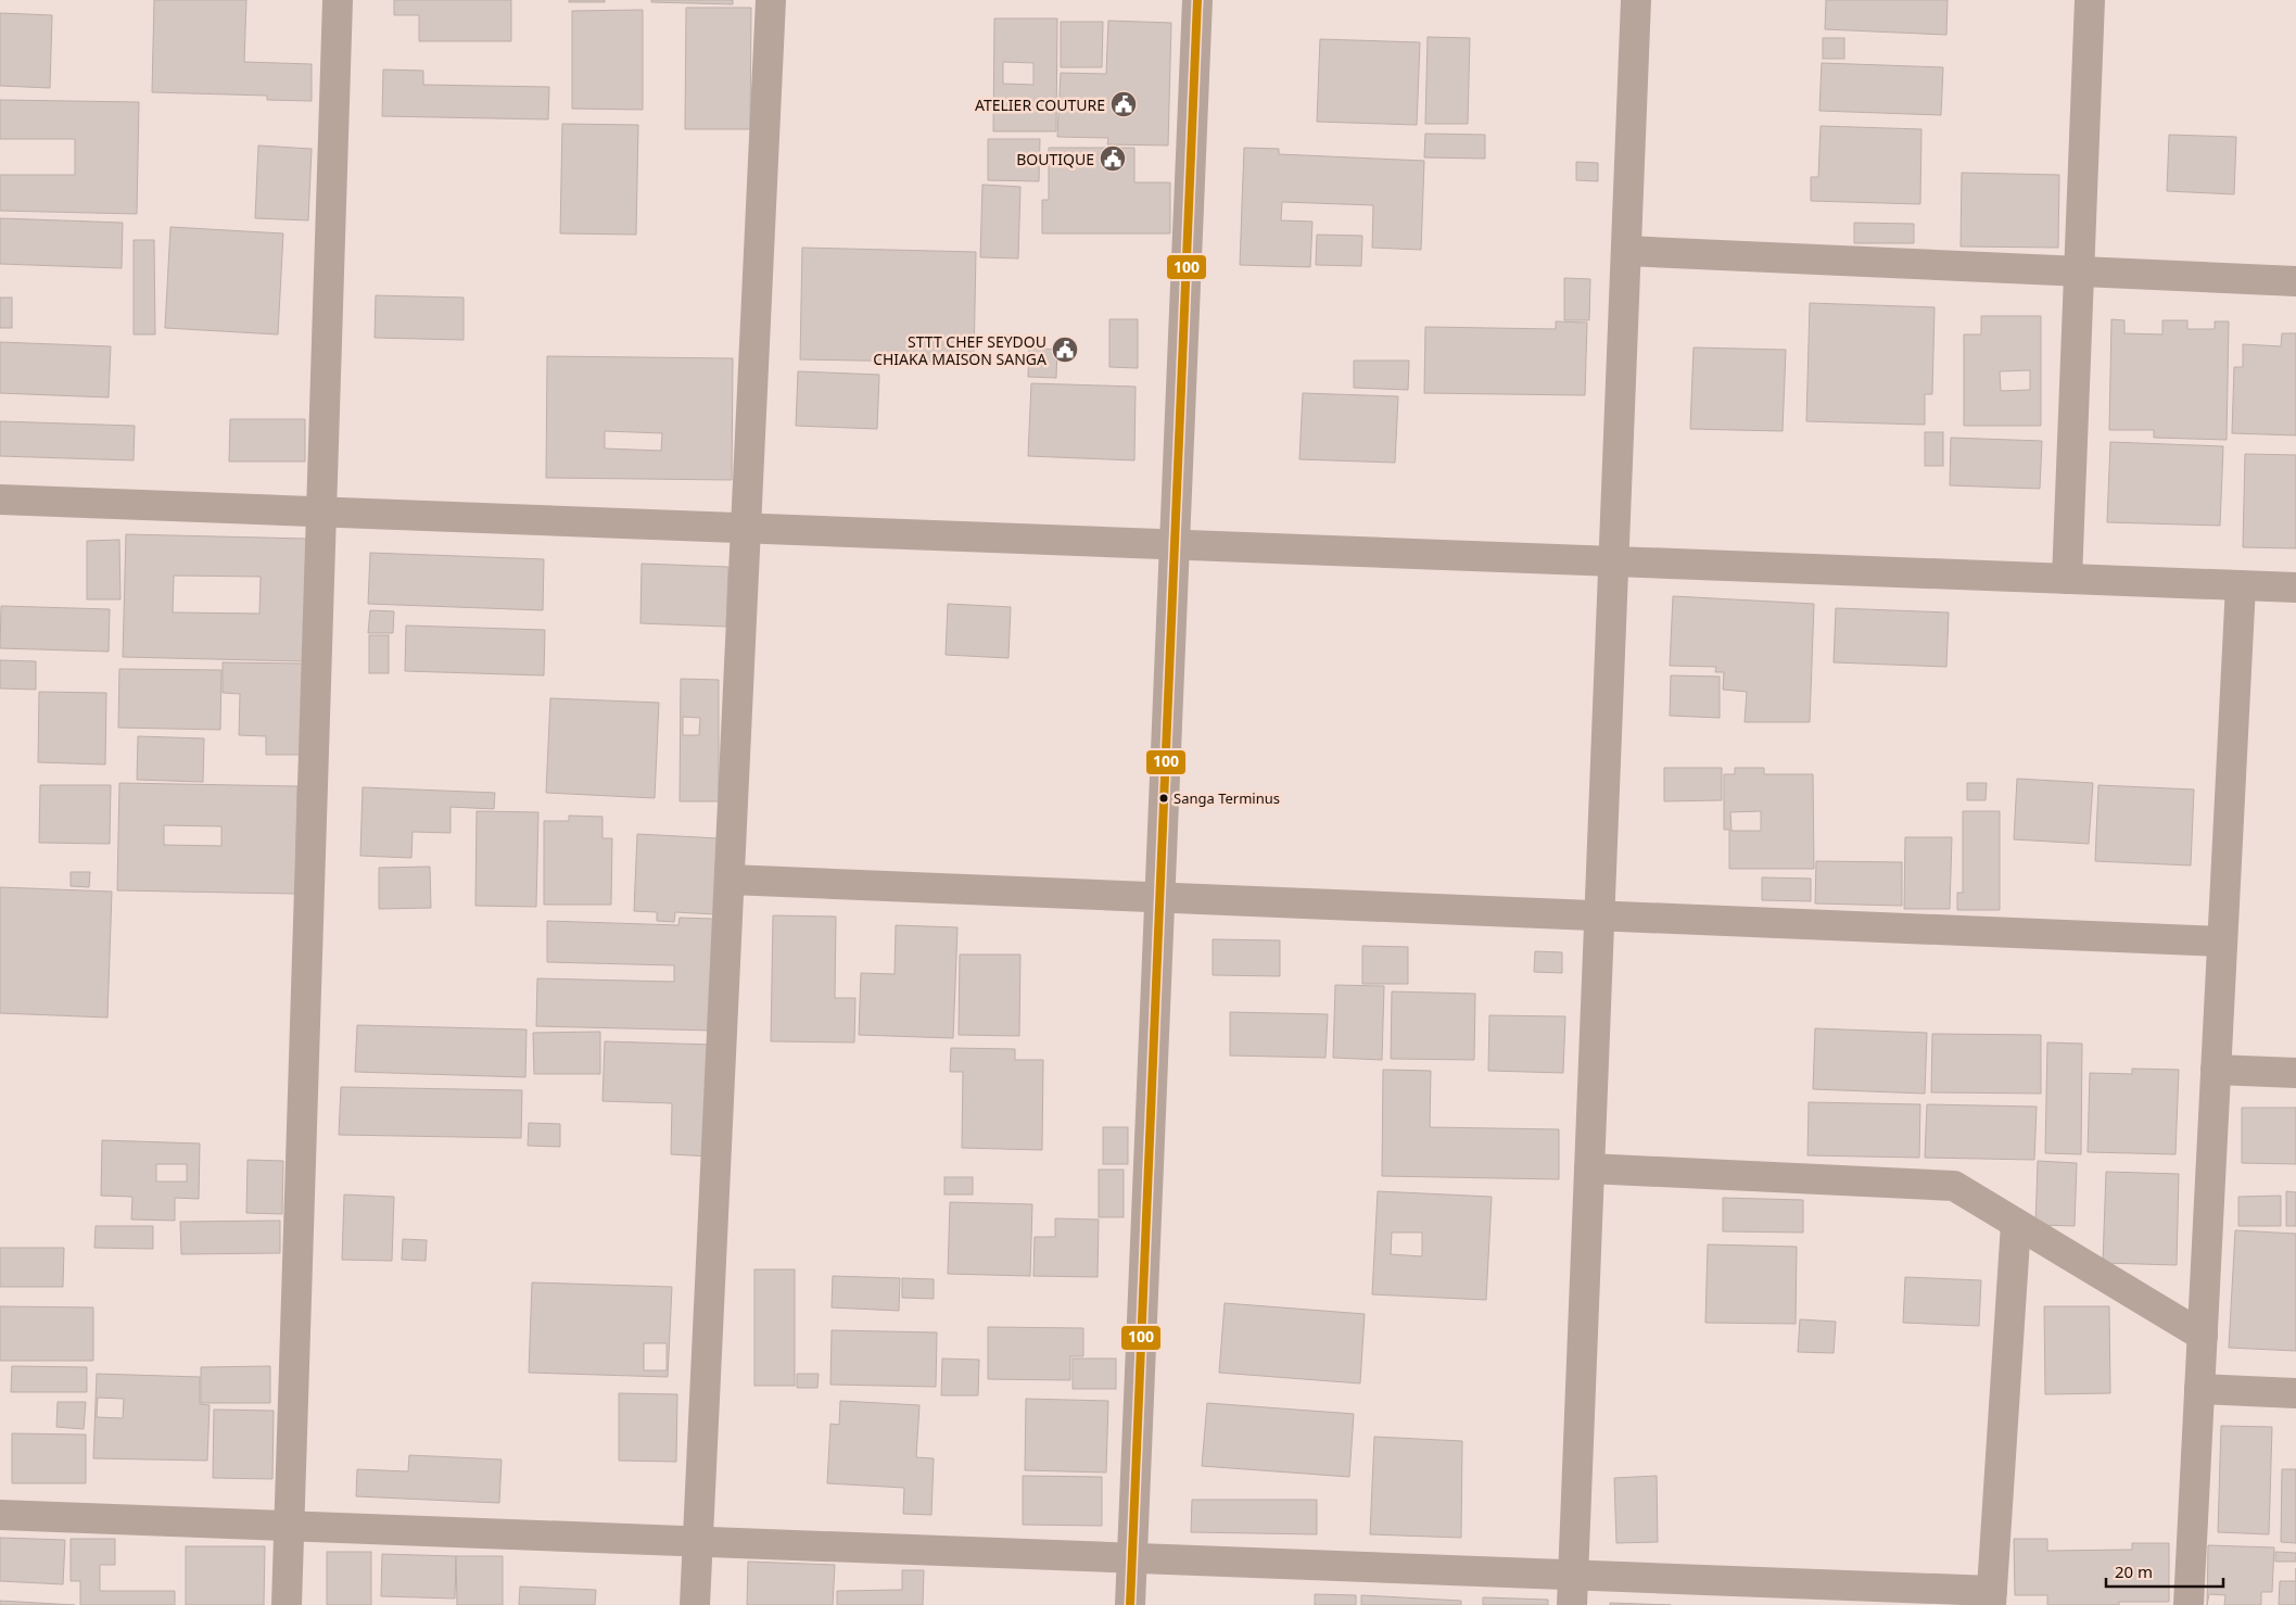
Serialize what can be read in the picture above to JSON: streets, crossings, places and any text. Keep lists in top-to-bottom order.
{
  "places": {
    "public building": ["ATELIER COUTURE", "BOUTIQUE", "STTT CHEF SEYDOU CHIAKA MAISON SANGA"],
    "other": ["Sanga Terminus"]
  },
  "lines": ["transit line 100"],
  "scale_bar": "20 m"
}
